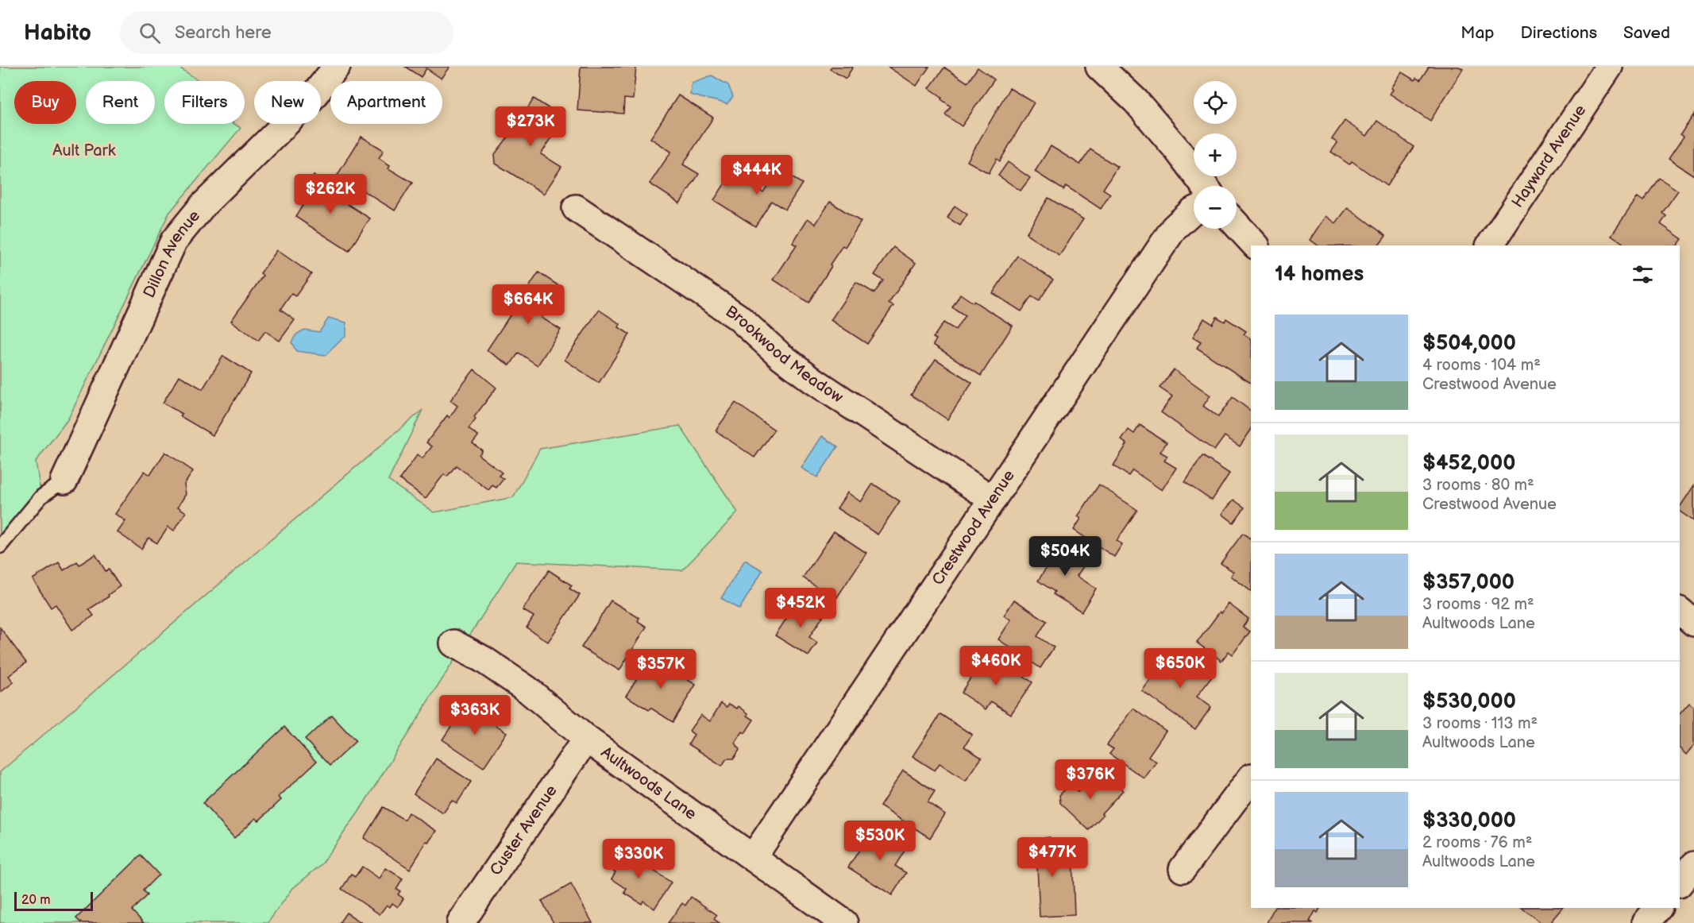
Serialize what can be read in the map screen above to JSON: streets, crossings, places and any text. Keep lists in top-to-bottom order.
{
  "streets": {
    "street": [
      "Hayward Avenue",
      "Dillon Avenue",
      "Brookwood Meadow",
      "Crestwood Avenue",
      "Aultwoods Lane",
      "Custer Avenue"
    ]
  },
  "crossings": [
    ["Brookwood Meadow", "Crestwood Avenue"],
    ["Crestwood Avenue", "Aultwoods Lane"],
    ["Aultwoods Lane", "Custer Avenue"]
  ],
  "parks": ["Ault Park"],
  "scale_bar": "20 m",
  "page": {
    "header": "Habito",
    "search": "Search here",
    "nav": ["Map", "Directions", "Saved"],
    "map_buttons": ["+", "−"],
    "chip": [
      "Buy",
      "Rent",
      "Filters",
      "New",
      "Apartment"
    ],
    "price": [
      "$273K",
      "$444K",
      "$262K",
      "$664K",
      "$504K",
      "$452K",
      "$460K",
      "$650K",
      "$357K",
      "$363K",
      "$376K",
      "$530K",
      "$477K",
      "$330K"
    ],
    "heading": "14 homes",
    "list": [
      {
        "name": "$504,000",
        "note": "4 rooms · 104 m² · Crestwood Avenue"
      },
      {
        "name": "$452,000",
        "note": "3 rooms · 80 m² · Crestwood Avenue"
      },
      {
        "name": "$357,000",
        "note": "3 rooms · 92 m² · Aultwoods Lane"
      },
      {
        "name": "$530,000",
        "note": "3 rooms · 113 m² · Aultwoods Lane"
      },
      {
        "name": "$330,000",
        "note": "2 rooms · 76 m² · Aultwoods Lane"
      }
    ],
    "scale": "20 m"
  }
}
